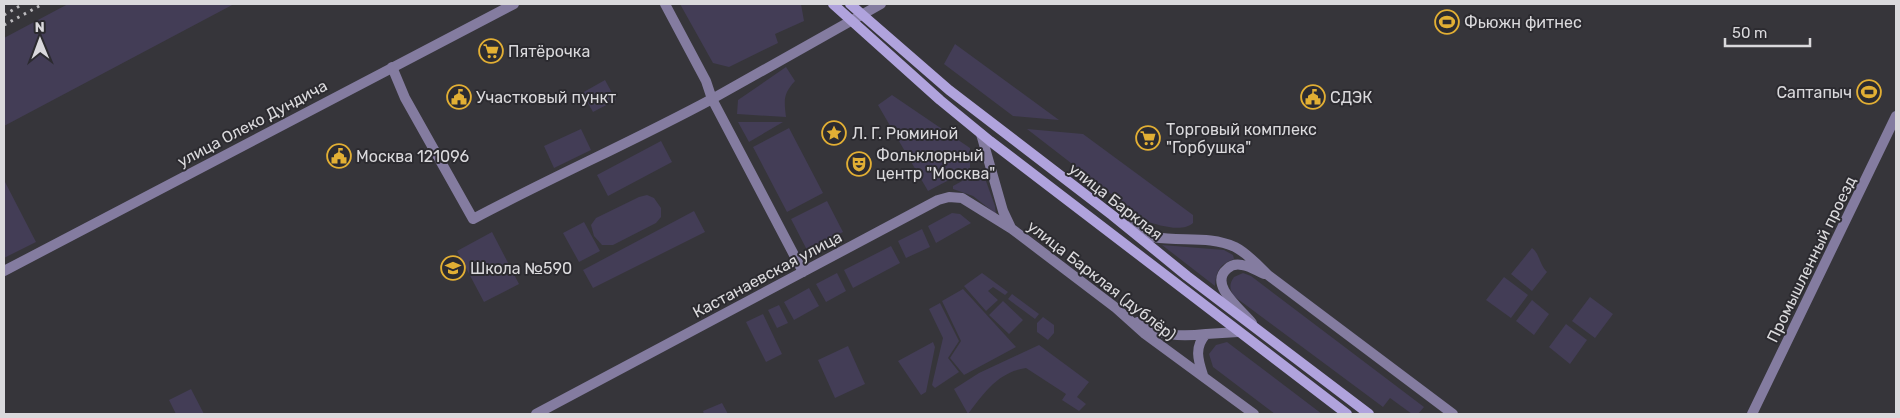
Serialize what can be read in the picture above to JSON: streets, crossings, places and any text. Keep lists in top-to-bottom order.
{
  "streets": {
    "main road": ["улица Барклая"],
    "street": [
      "улица Олеко Дундича",
      "Промышленный проезд",
      "Кастанаевская улица",
      "улица Барклая (дублёр)"
    ]
  },
  "crossings": [
    ["улица Барклая", "улица Барклая (дублёр)"],
    ["Кастанаевская улица", "улица Барклая (дублёр)"]
  ],
  "places": {
    "sports": ["Фьюжн фитнес", "Саптапыч"],
    "supermarket": ["Пятёрочка", "Торговый комплекс \"Горбушка\""],
    "public building": ["Участковый пункт", "СДЭК", "Москва 121096"],
    "place": ["Л. Г. Рюминой"],
    "theatre": ["Фольклорный центр \"Москва\""],
    "school or university": ["Школа №590"]
  },
  "scale_bar": "50 m",
  "north": "top"
}
